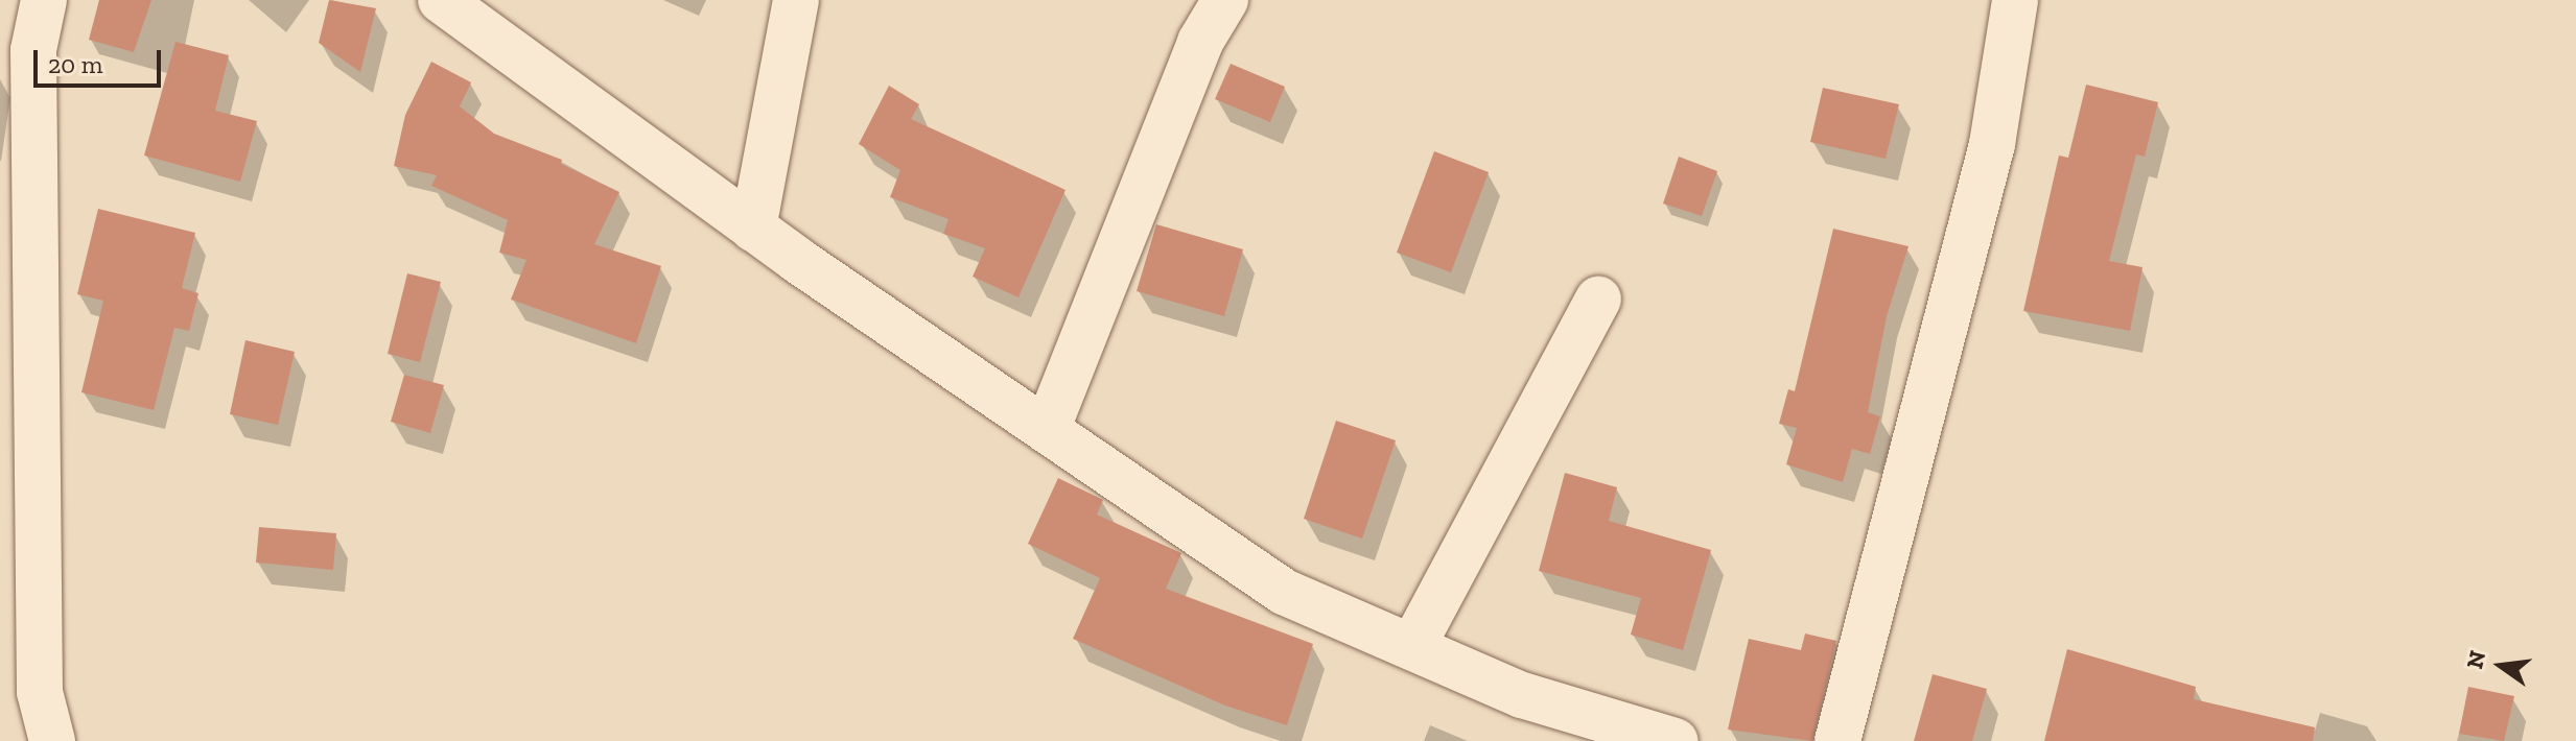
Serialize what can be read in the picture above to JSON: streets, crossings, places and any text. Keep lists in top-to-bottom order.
{
  "scale_bar": "20 m",
  "north": "left"
}
